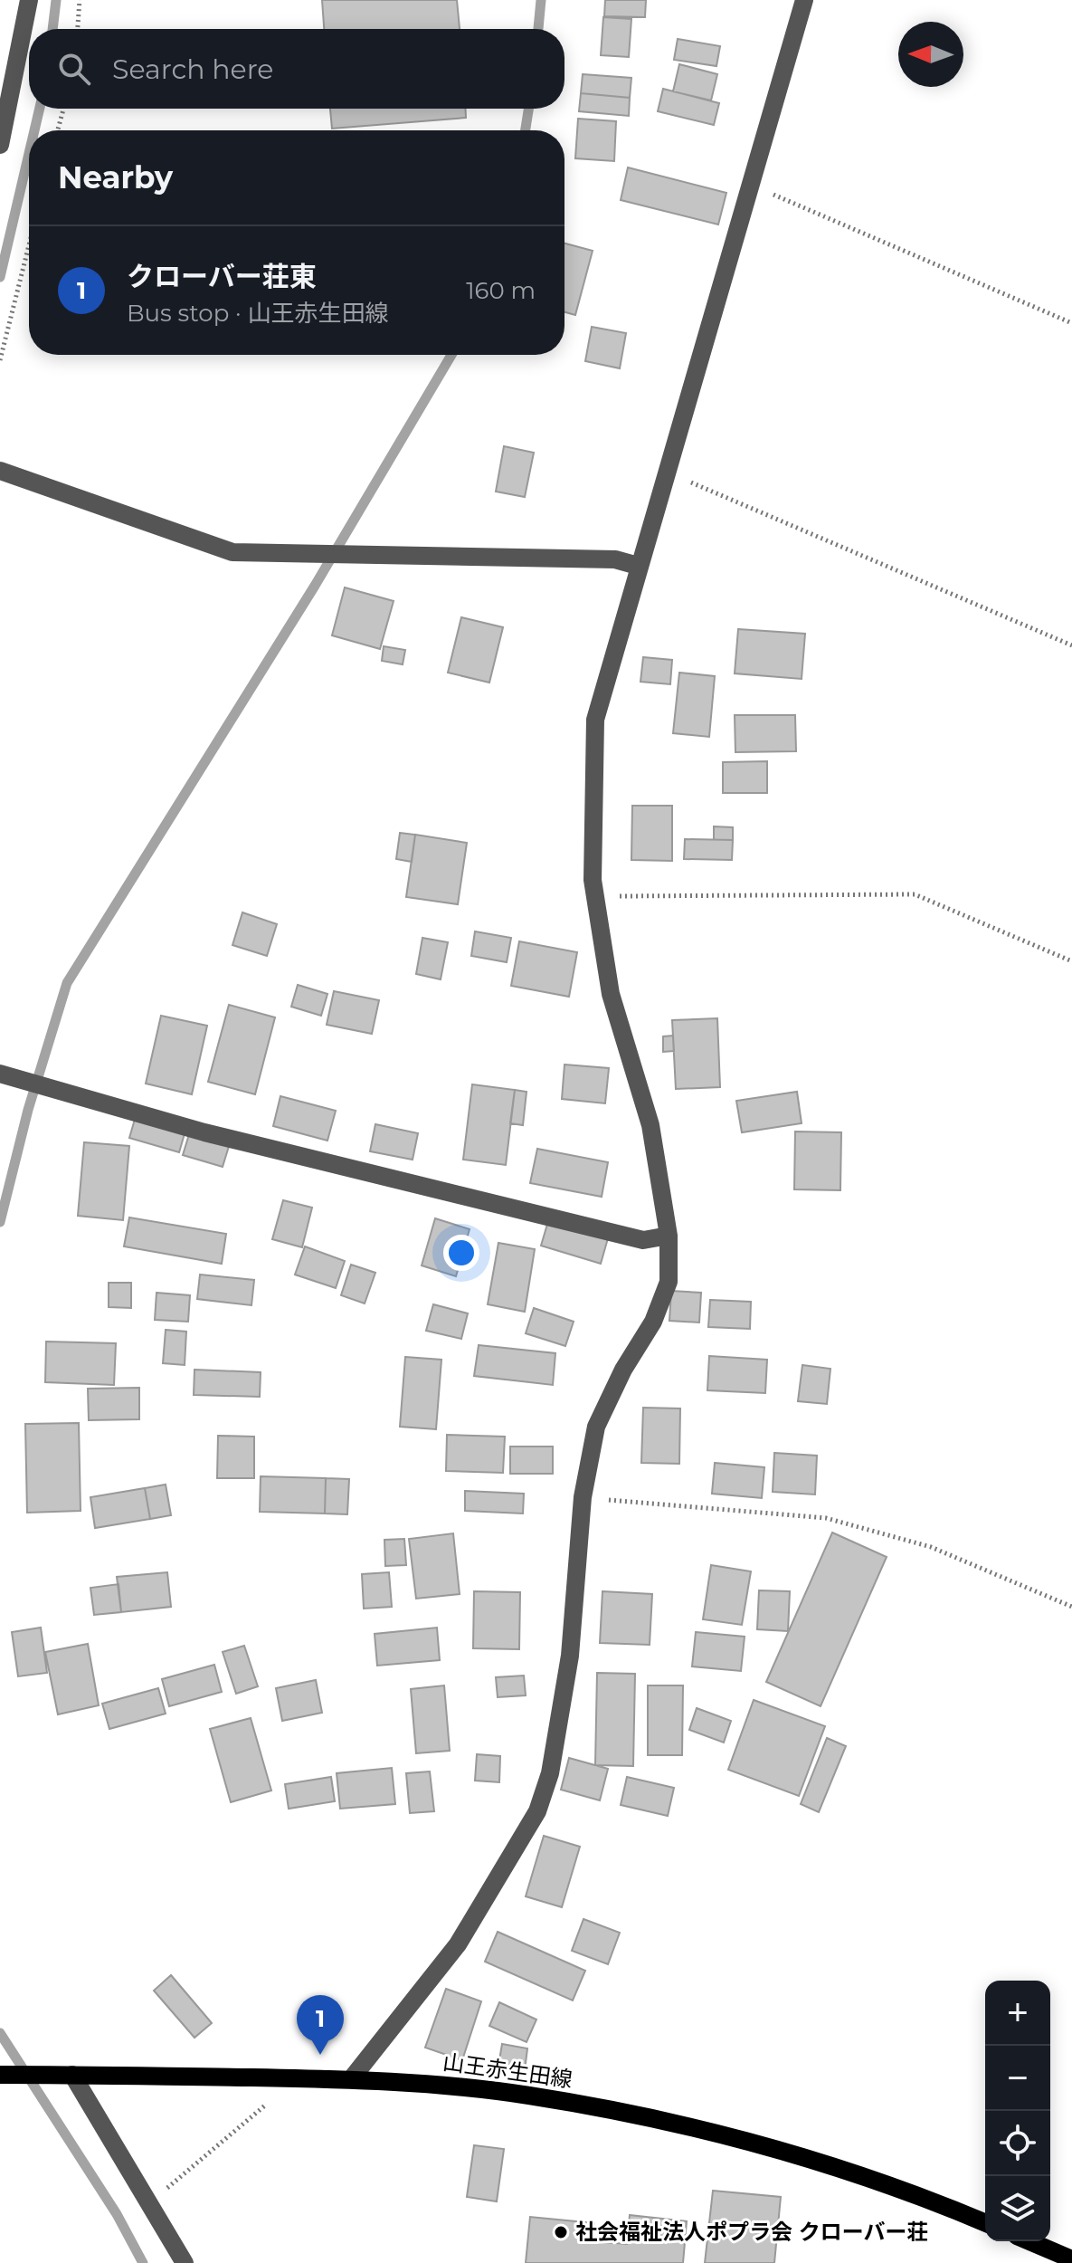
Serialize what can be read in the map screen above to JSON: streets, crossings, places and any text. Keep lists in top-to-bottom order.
{
  "streets": {
    "main road": ["山王赤生田線"]
  },
  "places": ["社会福祉法人ポプラ会 クローバー荘"],
  "north": "left",
  "page": {
    "search": "Search here",
    "heading": "Nearby",
    "list": [
      {
        "mark": "1",
        "name": "クローバー荘東",
        "note": "Bus stop · 山王赤生田線",
        "value": "160 m"
      }
    ],
    "map_buttons": ["+", "−"],
    "pins": "1"
  }
}
